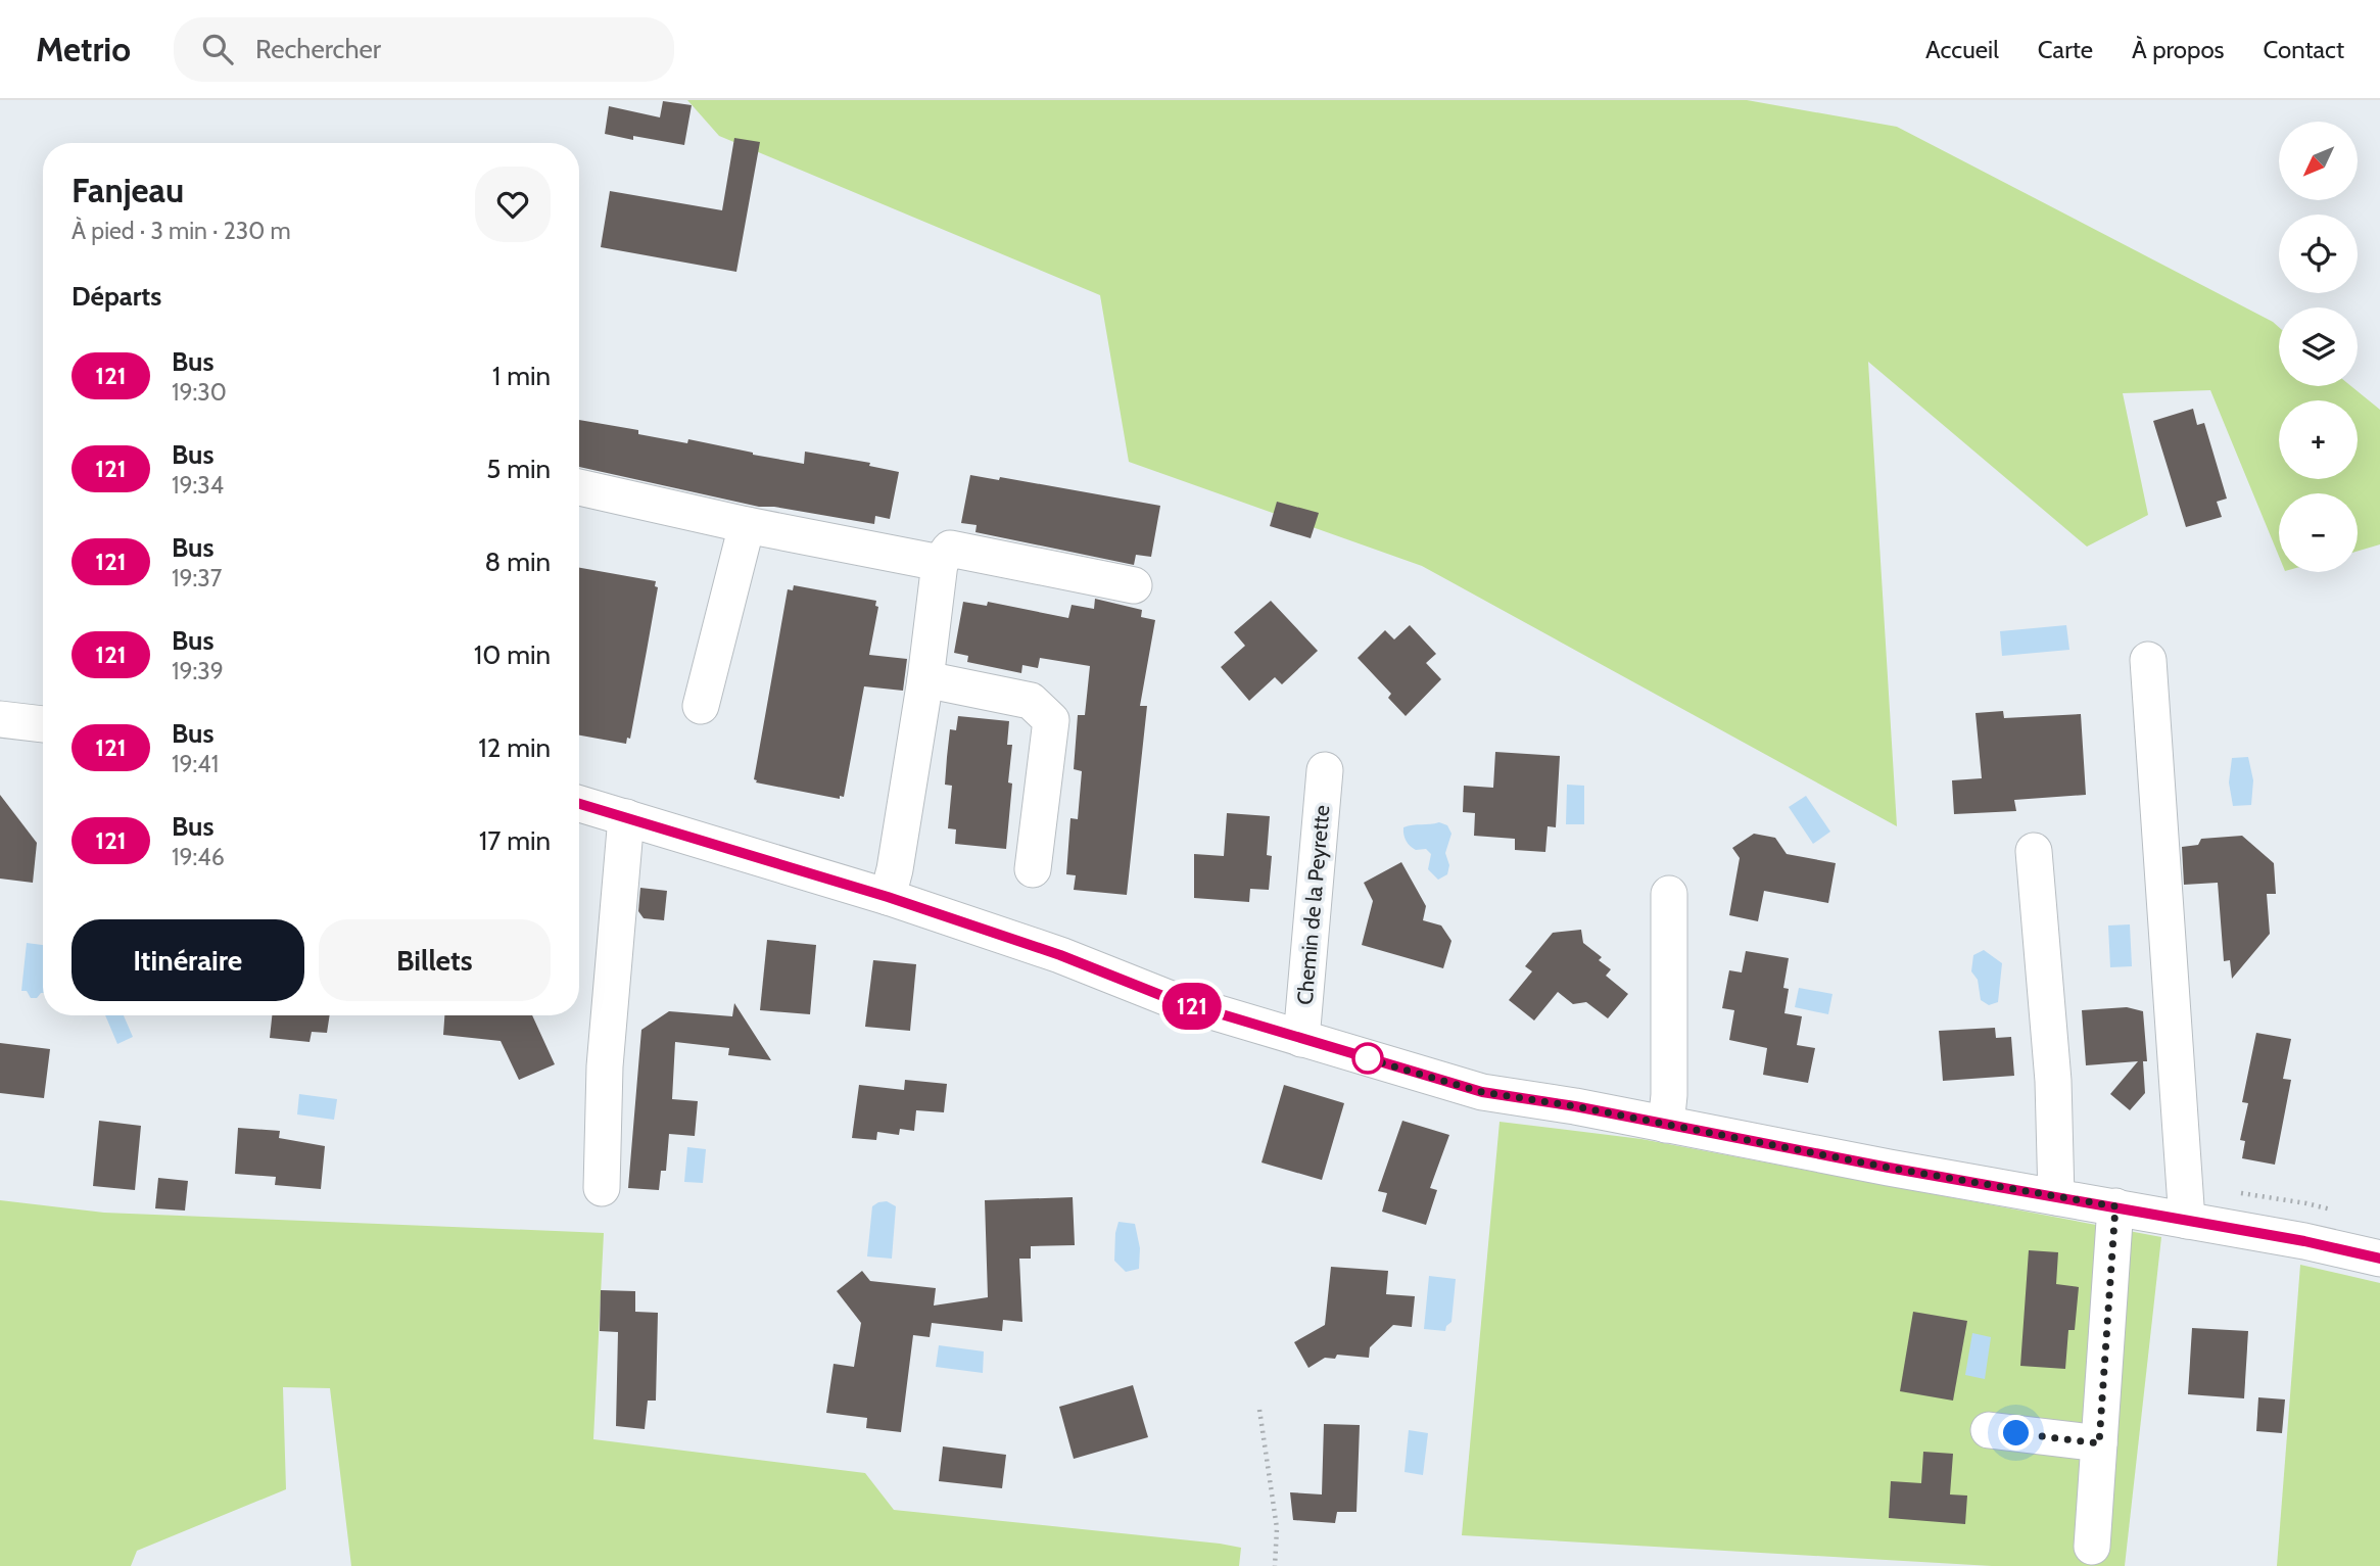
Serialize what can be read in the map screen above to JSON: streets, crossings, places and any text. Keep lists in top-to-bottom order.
{
  "streets": {
    "street": ["Chemin de la Peyrette"]
  },
  "lines": ["bus line 121"],
  "north": "bottom left",
  "page": {
    "header": "Metrio",
    "search": "Rechercher",
    "nav": [
      "Accueil",
      "Carte",
      "À propos",
      "Contact"
    ],
    "on_map": "121",
    "map_buttons": ["+", "−"],
    "heading": [
      ["Fanjeau", "À pied · 3 min · 230 m"],
      "Départs"
    ],
    "list": [
      {
        "mark": "121",
        "name": "Bus",
        "note": "19:30",
        "value": "1 min"
      },
      {
        "mark": "121",
        "name": "Bus",
        "note": "19:34",
        "value": "5 min"
      },
      {
        "mark": "121",
        "name": "Bus",
        "note": "19:37",
        "value": "8 min"
      },
      {
        "mark": "121",
        "name": "Bus",
        "note": "19:39",
        "value": "10 min"
      },
      {
        "mark": "121",
        "name": "Bus",
        "note": "19:41",
        "value": "12 min"
      },
      {
        "mark": "121",
        "name": "Bus",
        "note": "19:46",
        "value": "17 min"
      }
    ],
    "buttons": ["Itinéraire", "Billets"]
  }
}
